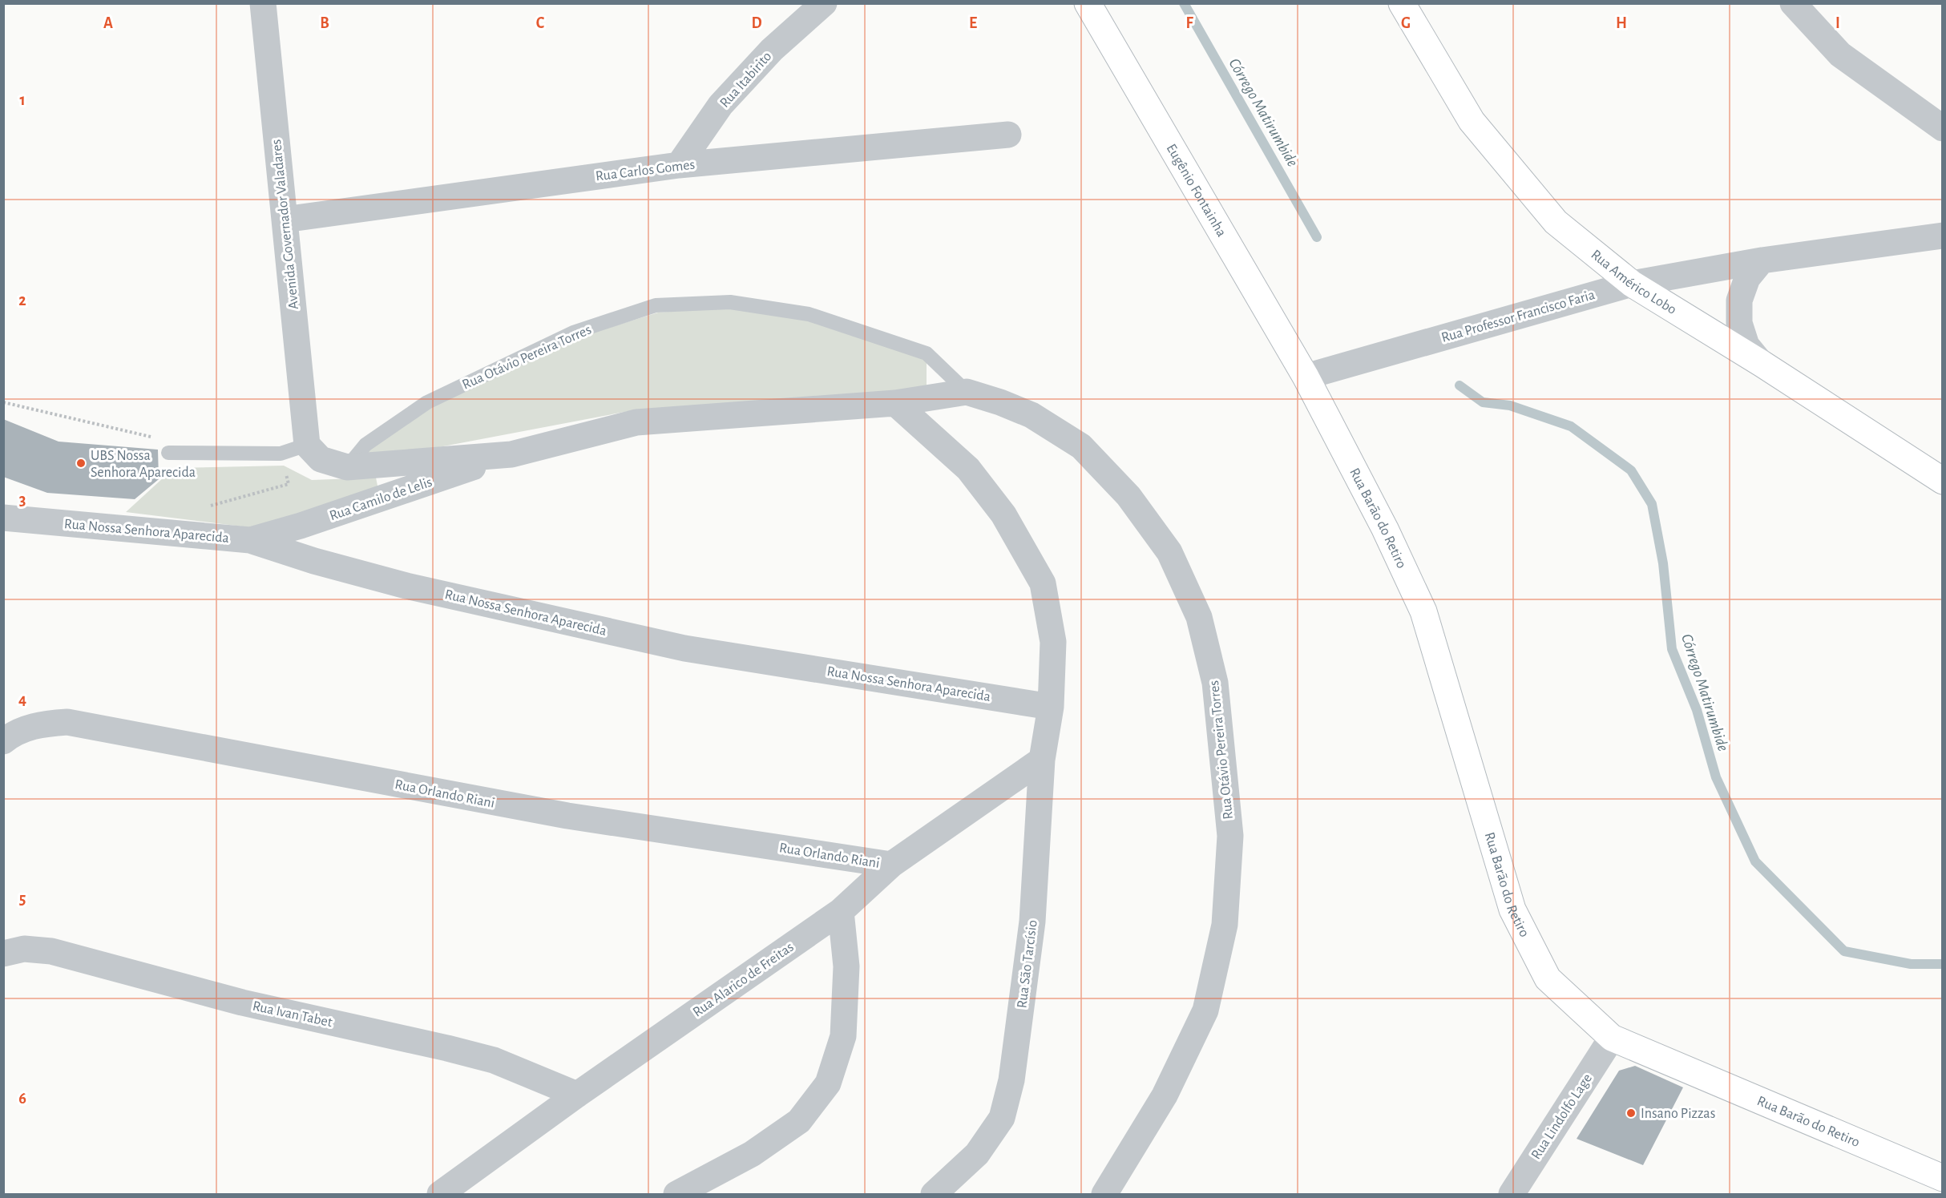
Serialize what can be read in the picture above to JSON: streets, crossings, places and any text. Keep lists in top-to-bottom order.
{
  "streets": {
    "main road": ["Eugênio Fontainha", "Rua Américo Lobo", "Rua Barão do Retiro"],
    "street": [
      "Rua Itabirito",
      "Rua Carlos Gomes",
      "Avenida Governador Valadares",
      "Rua Professor Francisco Faria",
      "Rua Otávio Pereira Torres",
      "Rua Camilo de Lelis",
      "Rua Nossa Senhora Aparecida",
      "Rua Orlando Riani",
      "Rua São Tarcísio",
      "Rua Alarico de Freitas",
      "Rua Ivan Tabet",
      "Rua Lindolfo Lage"
    ]
  },
  "crossings": [
    ["Rua Itabirito", "Rua Carlos Gomes"],
    ["Rua Carlos Gomes", "Avenida Governador Valadares"],
    ["Eugênio Fontainha", "Rua Professor Francisco Faria"],
    ["Eugênio Fontainha", "Rua Barão do Retiro"],
    ["Avenida Governador Valadares", "Rua Otávio Pereira Torres"],
    ["Rua Américo Lobo", "Rua Professor Francisco Faria"],
    ["Rua Professor Francisco Faria", "Rua Barão do Retiro"],
    ["Rua Otávio Pereira Torres", "Rua Camilo de Lelis"],
    ["Rua Otávio Pereira Torres", "Rua São Tarcísio"],
    ["Rua Camilo de Lelis", "Rua Nossa Senhora Aparecida"],
    ["Rua Barão do Retiro", "Rua Lindolfo Lage"],
    ["Rua Nossa Senhora Aparecida", "Rua São Tarcísio"],
    ["Rua Orlando Riani", "Rua Alarico de Freitas"],
    ["Rua São Tarcísio", "Rua Alarico de Freitas"],
    ["Rua Alarico de Freitas", "Rua Ivan Tabet"]
  ],
  "water": ["Córrego Matirumbide"],
  "places": ["UBS Nossa Senhora Aparecida", "Insano Pizzas"],
  "grid": {
    "columns": [
      "A",
      "B",
      "C",
      "D",
      "E",
      "F",
      "G",
      "H",
      "I"
    ],
    "rows": [
      "1",
      "2",
      "3",
      "4",
      "5",
      "6"
    ]
  }
}
